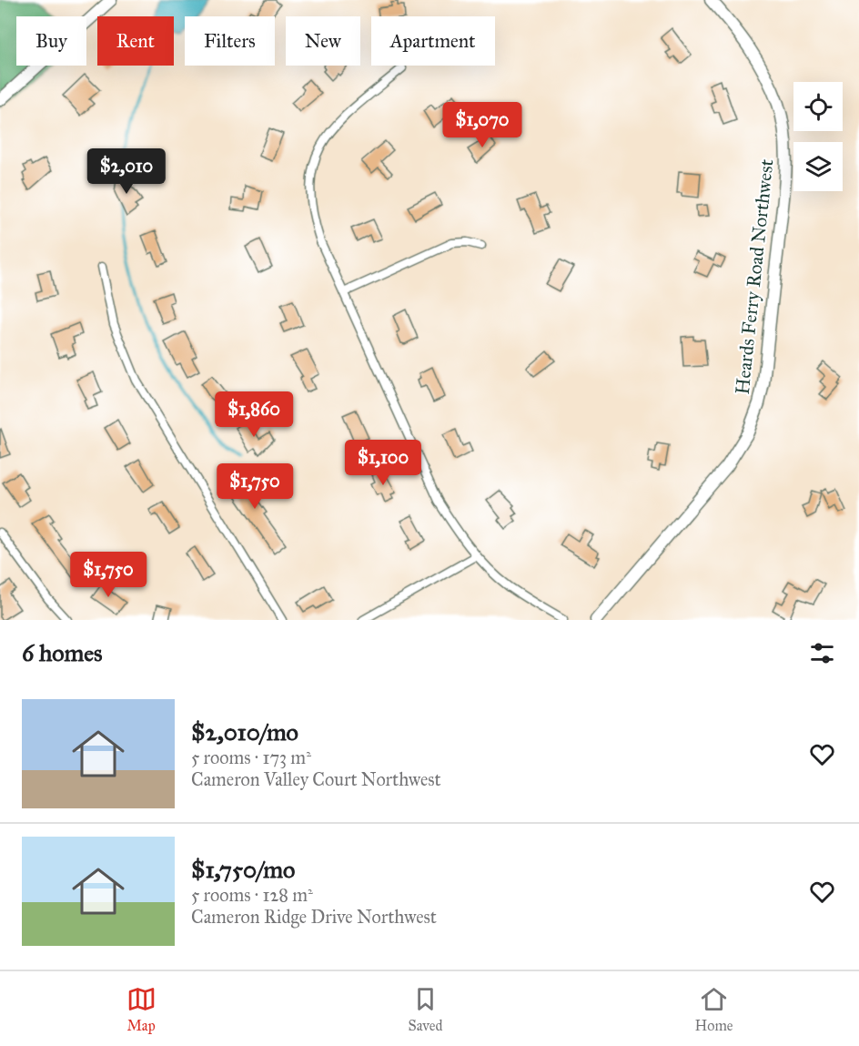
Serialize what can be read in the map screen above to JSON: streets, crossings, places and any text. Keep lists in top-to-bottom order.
{
  "streets": {
    "street": ["Heards Ferry Road Northwest"]
  },
  "page": {
    "chip": [
      "Buy",
      "Rent",
      "Filters",
      "New",
      "Apartment"
    ],
    "price": [
      "$1,070",
      "$2,010",
      "$1,860",
      "$1,100",
      "$1,750",
      "$1,750"
    ],
    "heading": "6 homes",
    "list": [
      {
        "name": "$2,010/mo",
        "note": "5 rooms · 173 m² · Cameron Valley Court Northwest"
      },
      {
        "name": "$1,750/mo",
        "note": "5 rooms · 128 m² · Cameron Ridge Drive Northwest"
      }
    ],
    "tabs": ["Map", "Saved", "Home"]
  }
}
